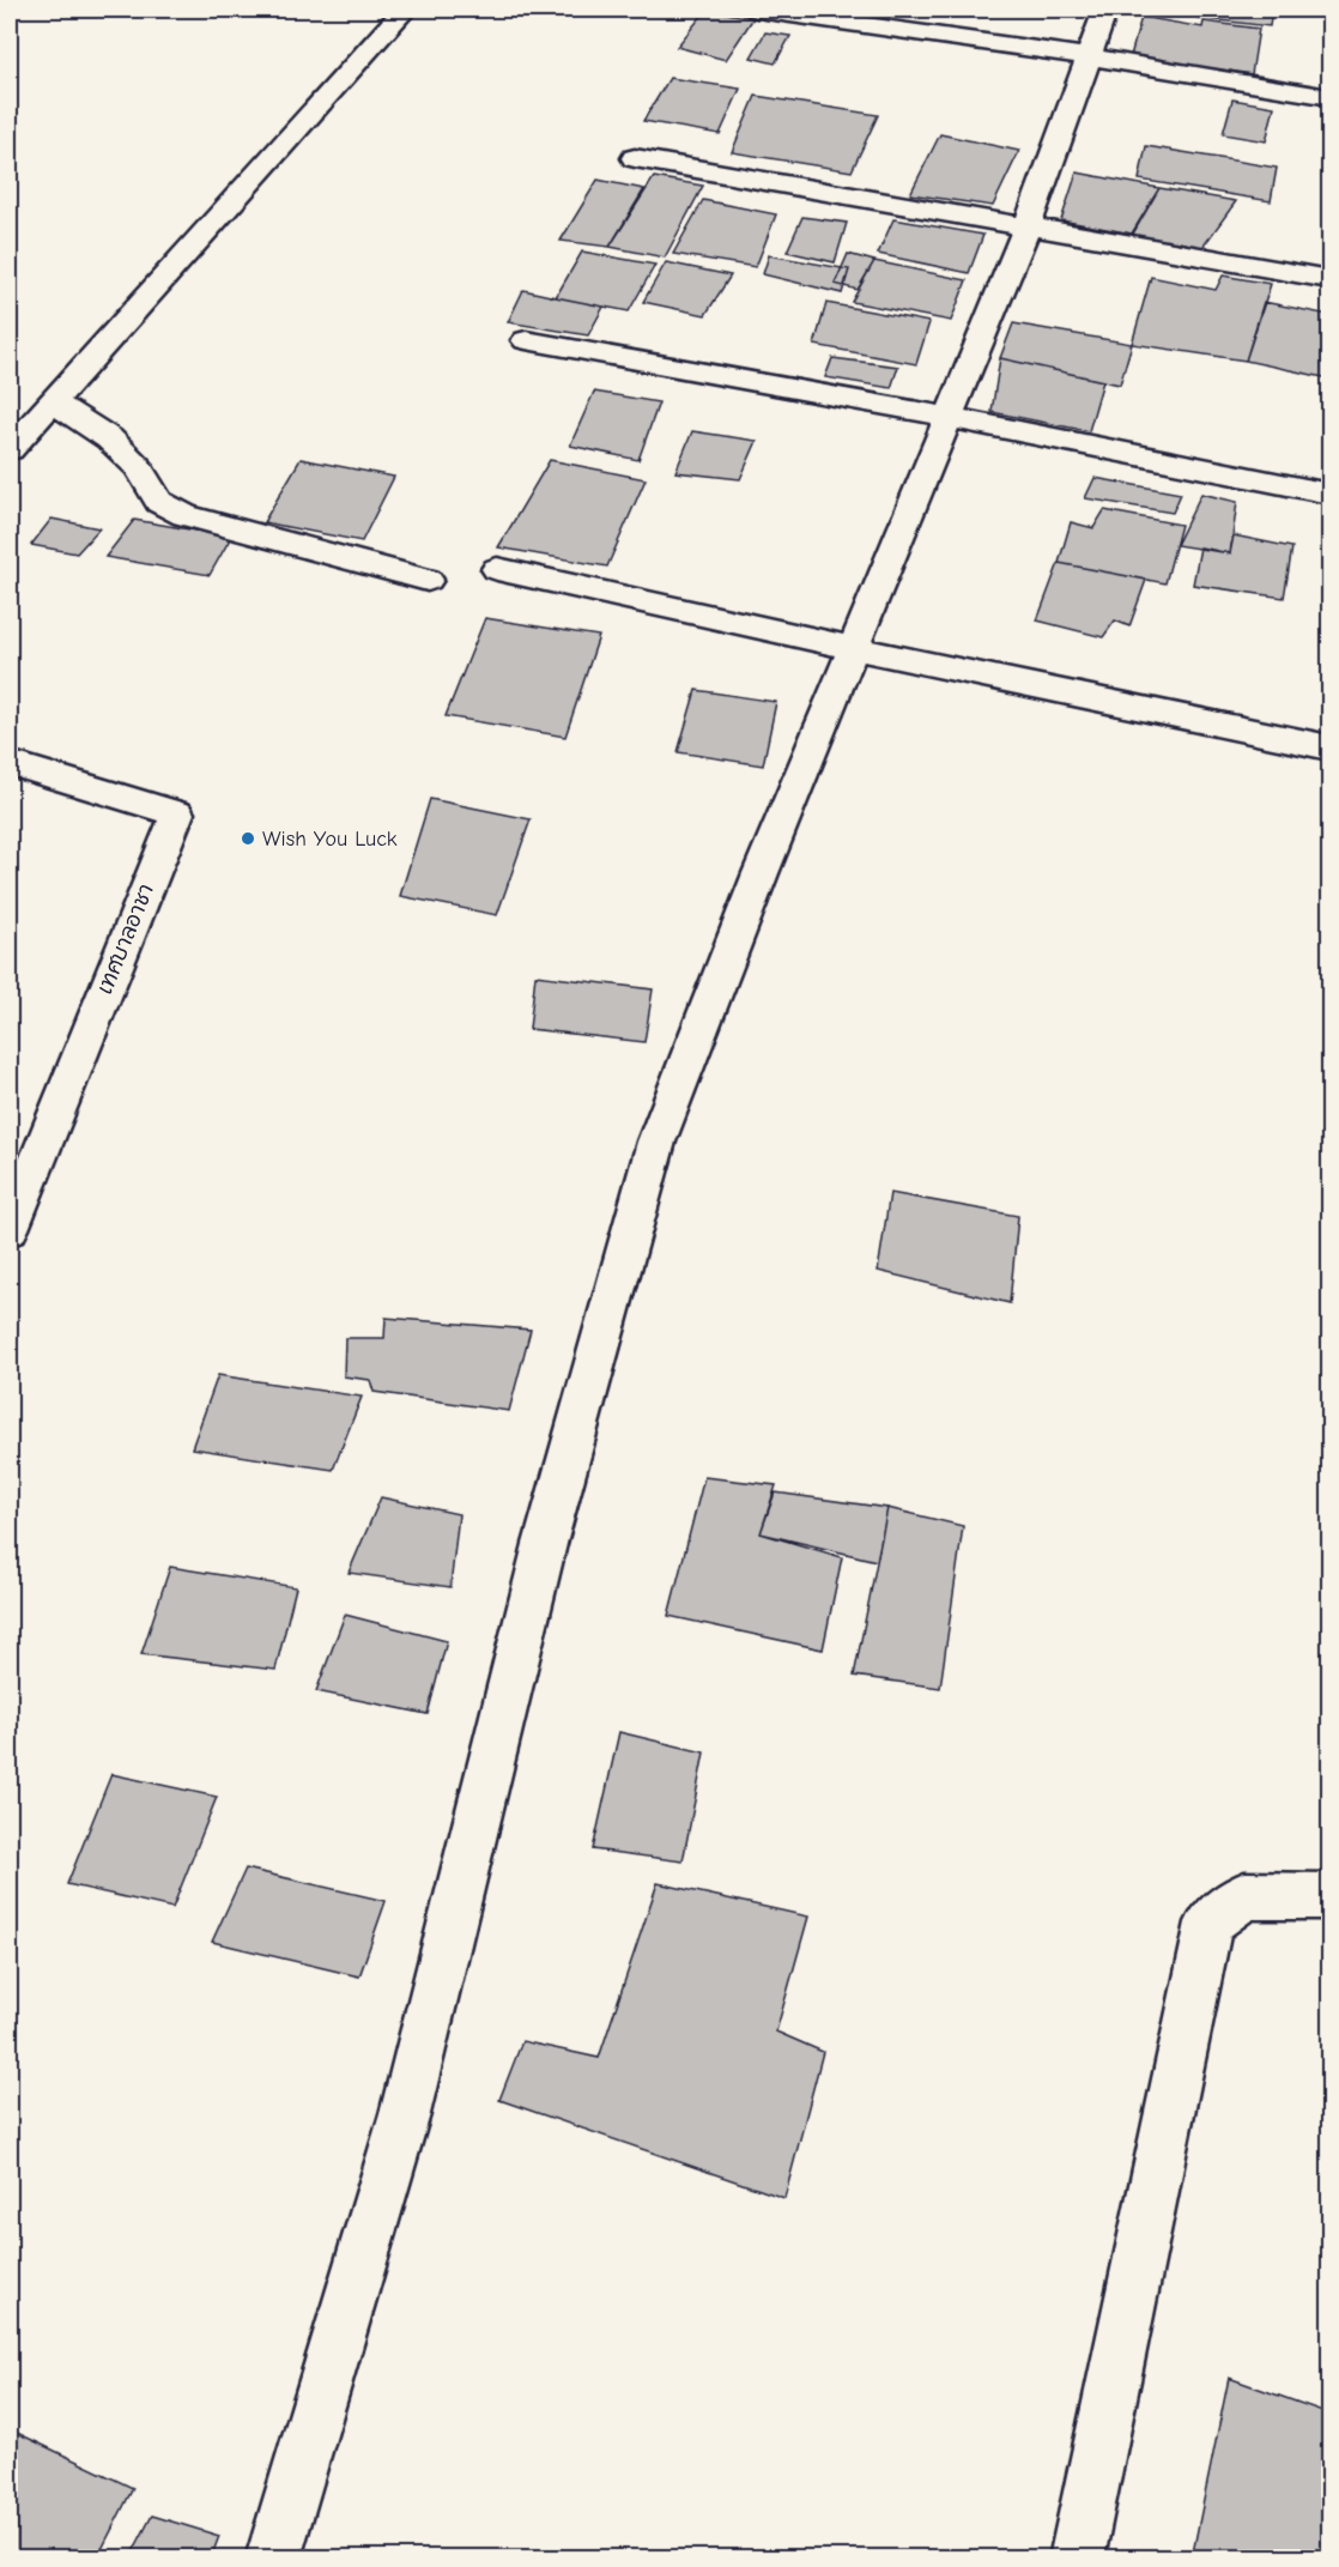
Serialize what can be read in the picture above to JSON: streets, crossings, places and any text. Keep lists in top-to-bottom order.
{
  "streets": {
    "street": ["เทศบาลอาชา"]
  },
  "places": ["Wish You Luck"]
}
